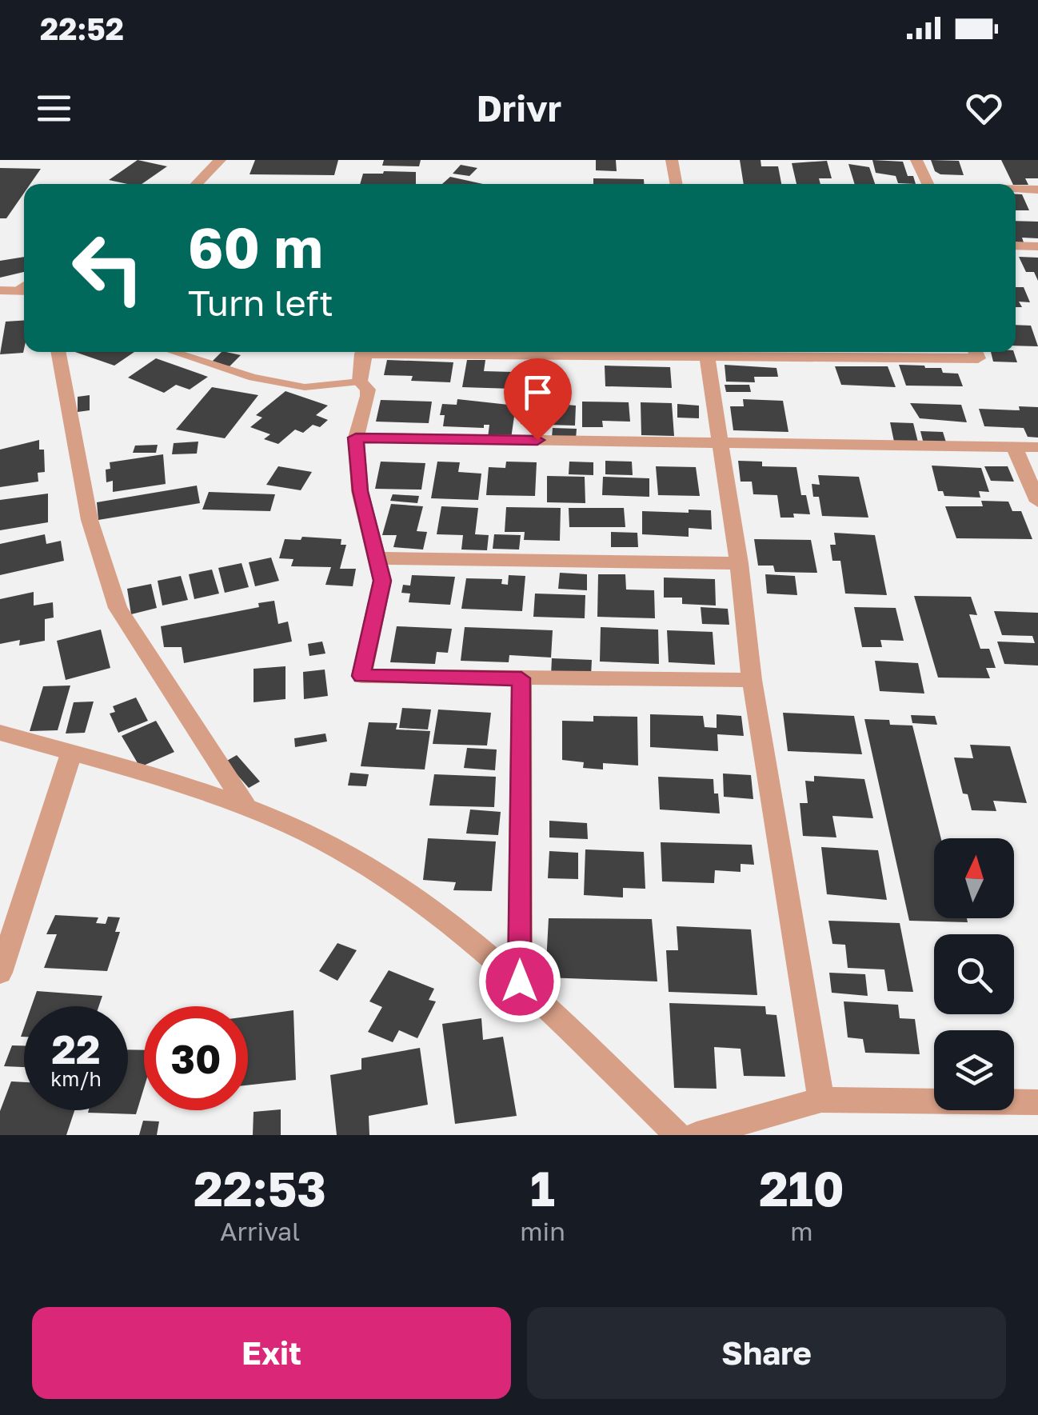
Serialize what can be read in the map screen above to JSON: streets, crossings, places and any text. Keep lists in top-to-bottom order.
{
  "north": "top",
  "page": {
    "status": "22:52",
    "header": "Drivr",
    "turn": ["60 m", "Turn left"],
    "speed": "22 km/h",
    "limit": "30",
    "eta": [
      "22:53",
      "Arrival",
      "1",
      "min",
      "210",
      "m"
    ],
    "buttons": ["Exit", "Share"]
  }
}
